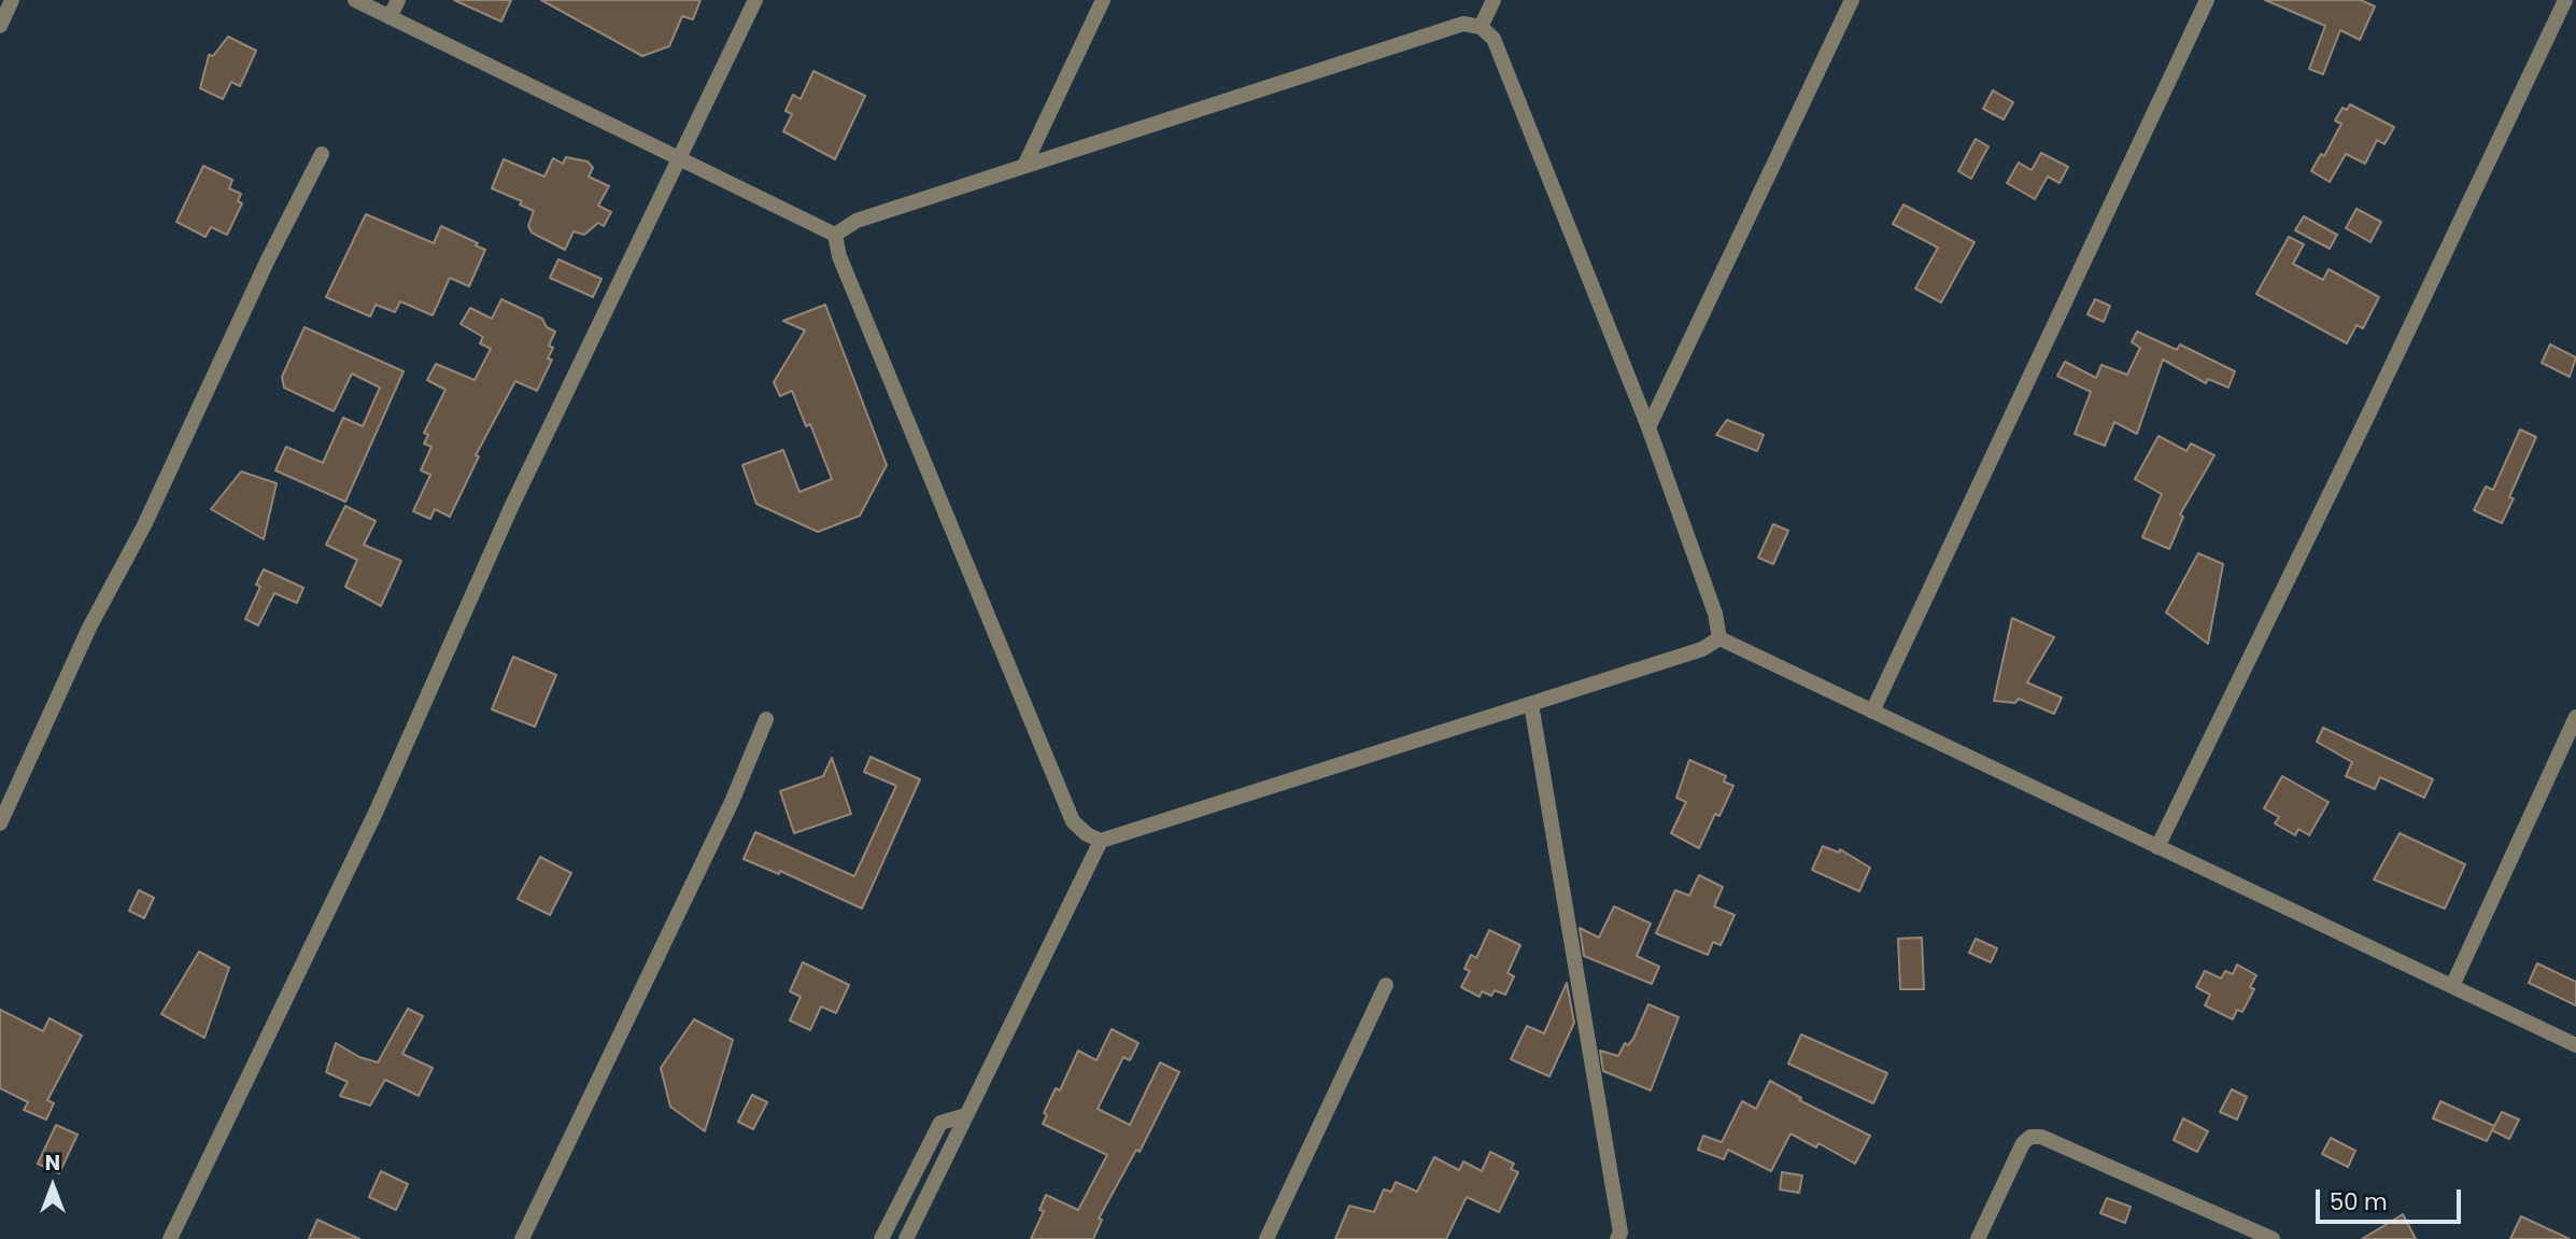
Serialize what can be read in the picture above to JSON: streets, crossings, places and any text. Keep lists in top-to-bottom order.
{
  "scale_bar": "50 m",
  "north": "top"
}
